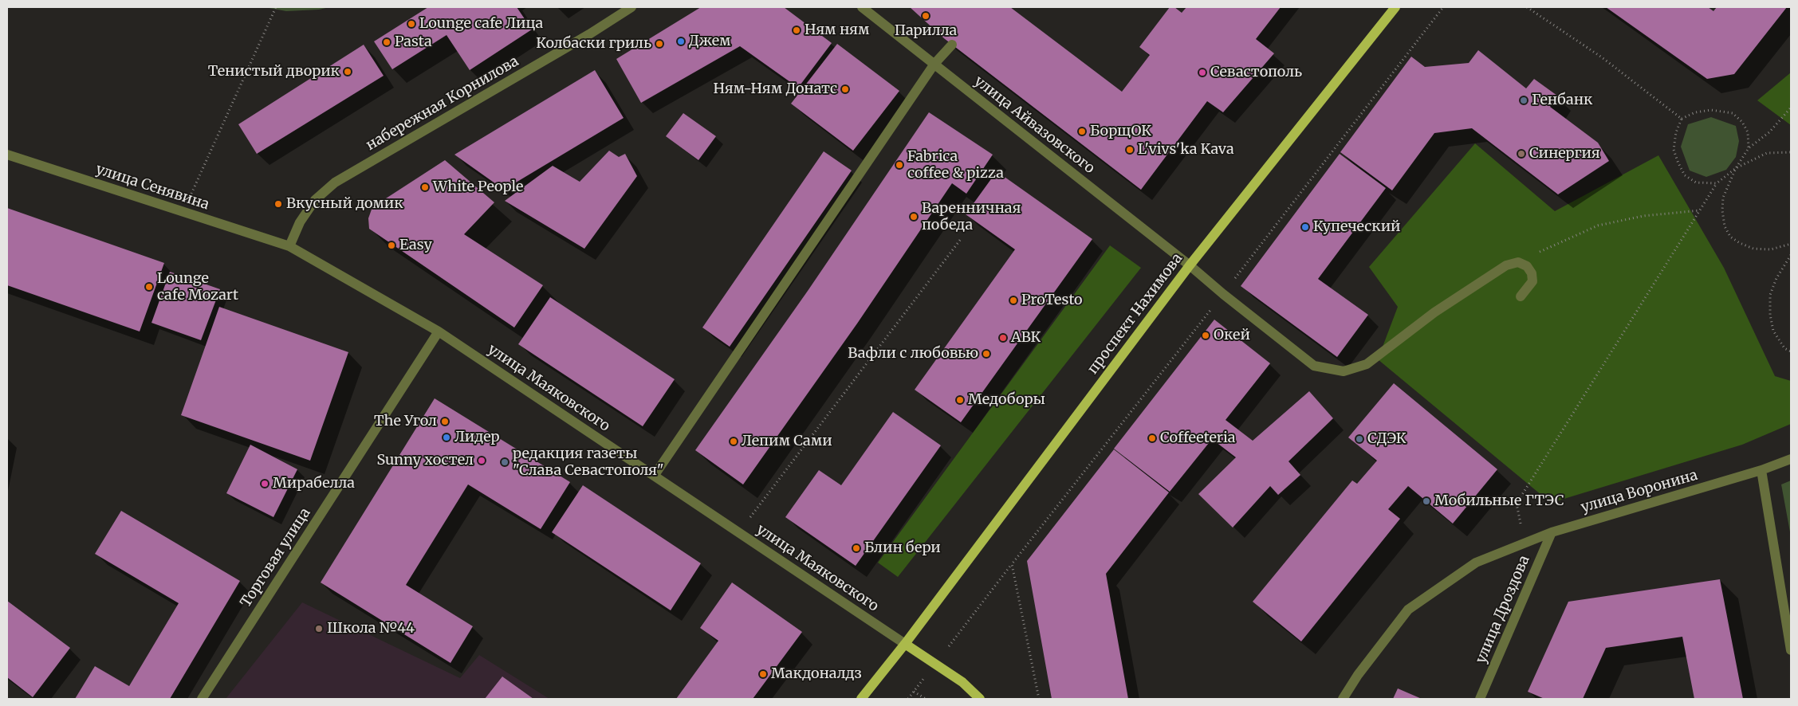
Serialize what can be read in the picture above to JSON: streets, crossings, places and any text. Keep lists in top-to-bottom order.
{
  "streets": {
    "main road": ["проспект Нахимова"],
    "street": [
      "набережная Корнилова",
      "улица Айвазовского",
      "улица Сенявина",
      "улица Маяковского",
      "улица Воронина",
      "Торговая улица",
      "улица Дроздова"
    ]
  },
  "crossings": [
    ["набережная Корнилова", "улица Сенявина"],
    ["набережная Корнилова", "улица Маяковского"],
    ["улица Айвазовского", "проспект Нахимова"],
    ["улица Сенявина", "улица Маяковского"],
    ["проспект Нахимова", "улица Маяковского"],
    ["улица Маяковского", "Торговая улица"],
    ["улица Воронина", "улица Дроздова"]
  ],
  "places": [
    "Парилла",
    "Lounge cafe Лица",
    "Ням ням",
    "Джем",
    "Pasta",
    "Колбаски гриль",
    "Тенистый дворик",
    "Севастополь",
    "Ням-Ням Донатс",
    "Генбанк",
    "БорщОК",
    "L'vivs'ka Kava",
    "Синергия",
    "Fabrica coffee & pizza",
    "White People",
    "Вкусный домик",
    "Варенничная победа",
    "Купеческий",
    "Easy",
    "Lounge cafe Mozart",
    "ProTesto",
    "Окей",
    "АВК",
    "Вафли с любовью",
    "Медоборы",
    "The Угол",
    "Лидер",
    "Coffeeteria",
    "СДЭК",
    "Лепим Сами",
    "Sunny хостел",
    "редакция газеты \"Слава Севастополя\"",
    "Мирабелла",
    "Мобильные ГТЭС",
    "Блин бери",
    "Школа №44",
    "Макдоналдз"
  ]
}
